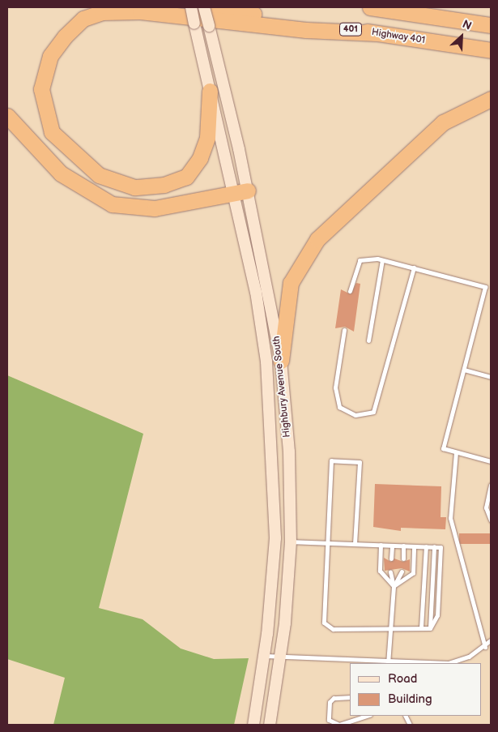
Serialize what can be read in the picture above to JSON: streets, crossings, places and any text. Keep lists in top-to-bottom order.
{
  "streets": {
    "highway": ["401", "Highway 401"],
    "main road": ["Highbury Avenue South"]
  },
  "legend": ["Road", "Building"],
  "north": "top right"
}
